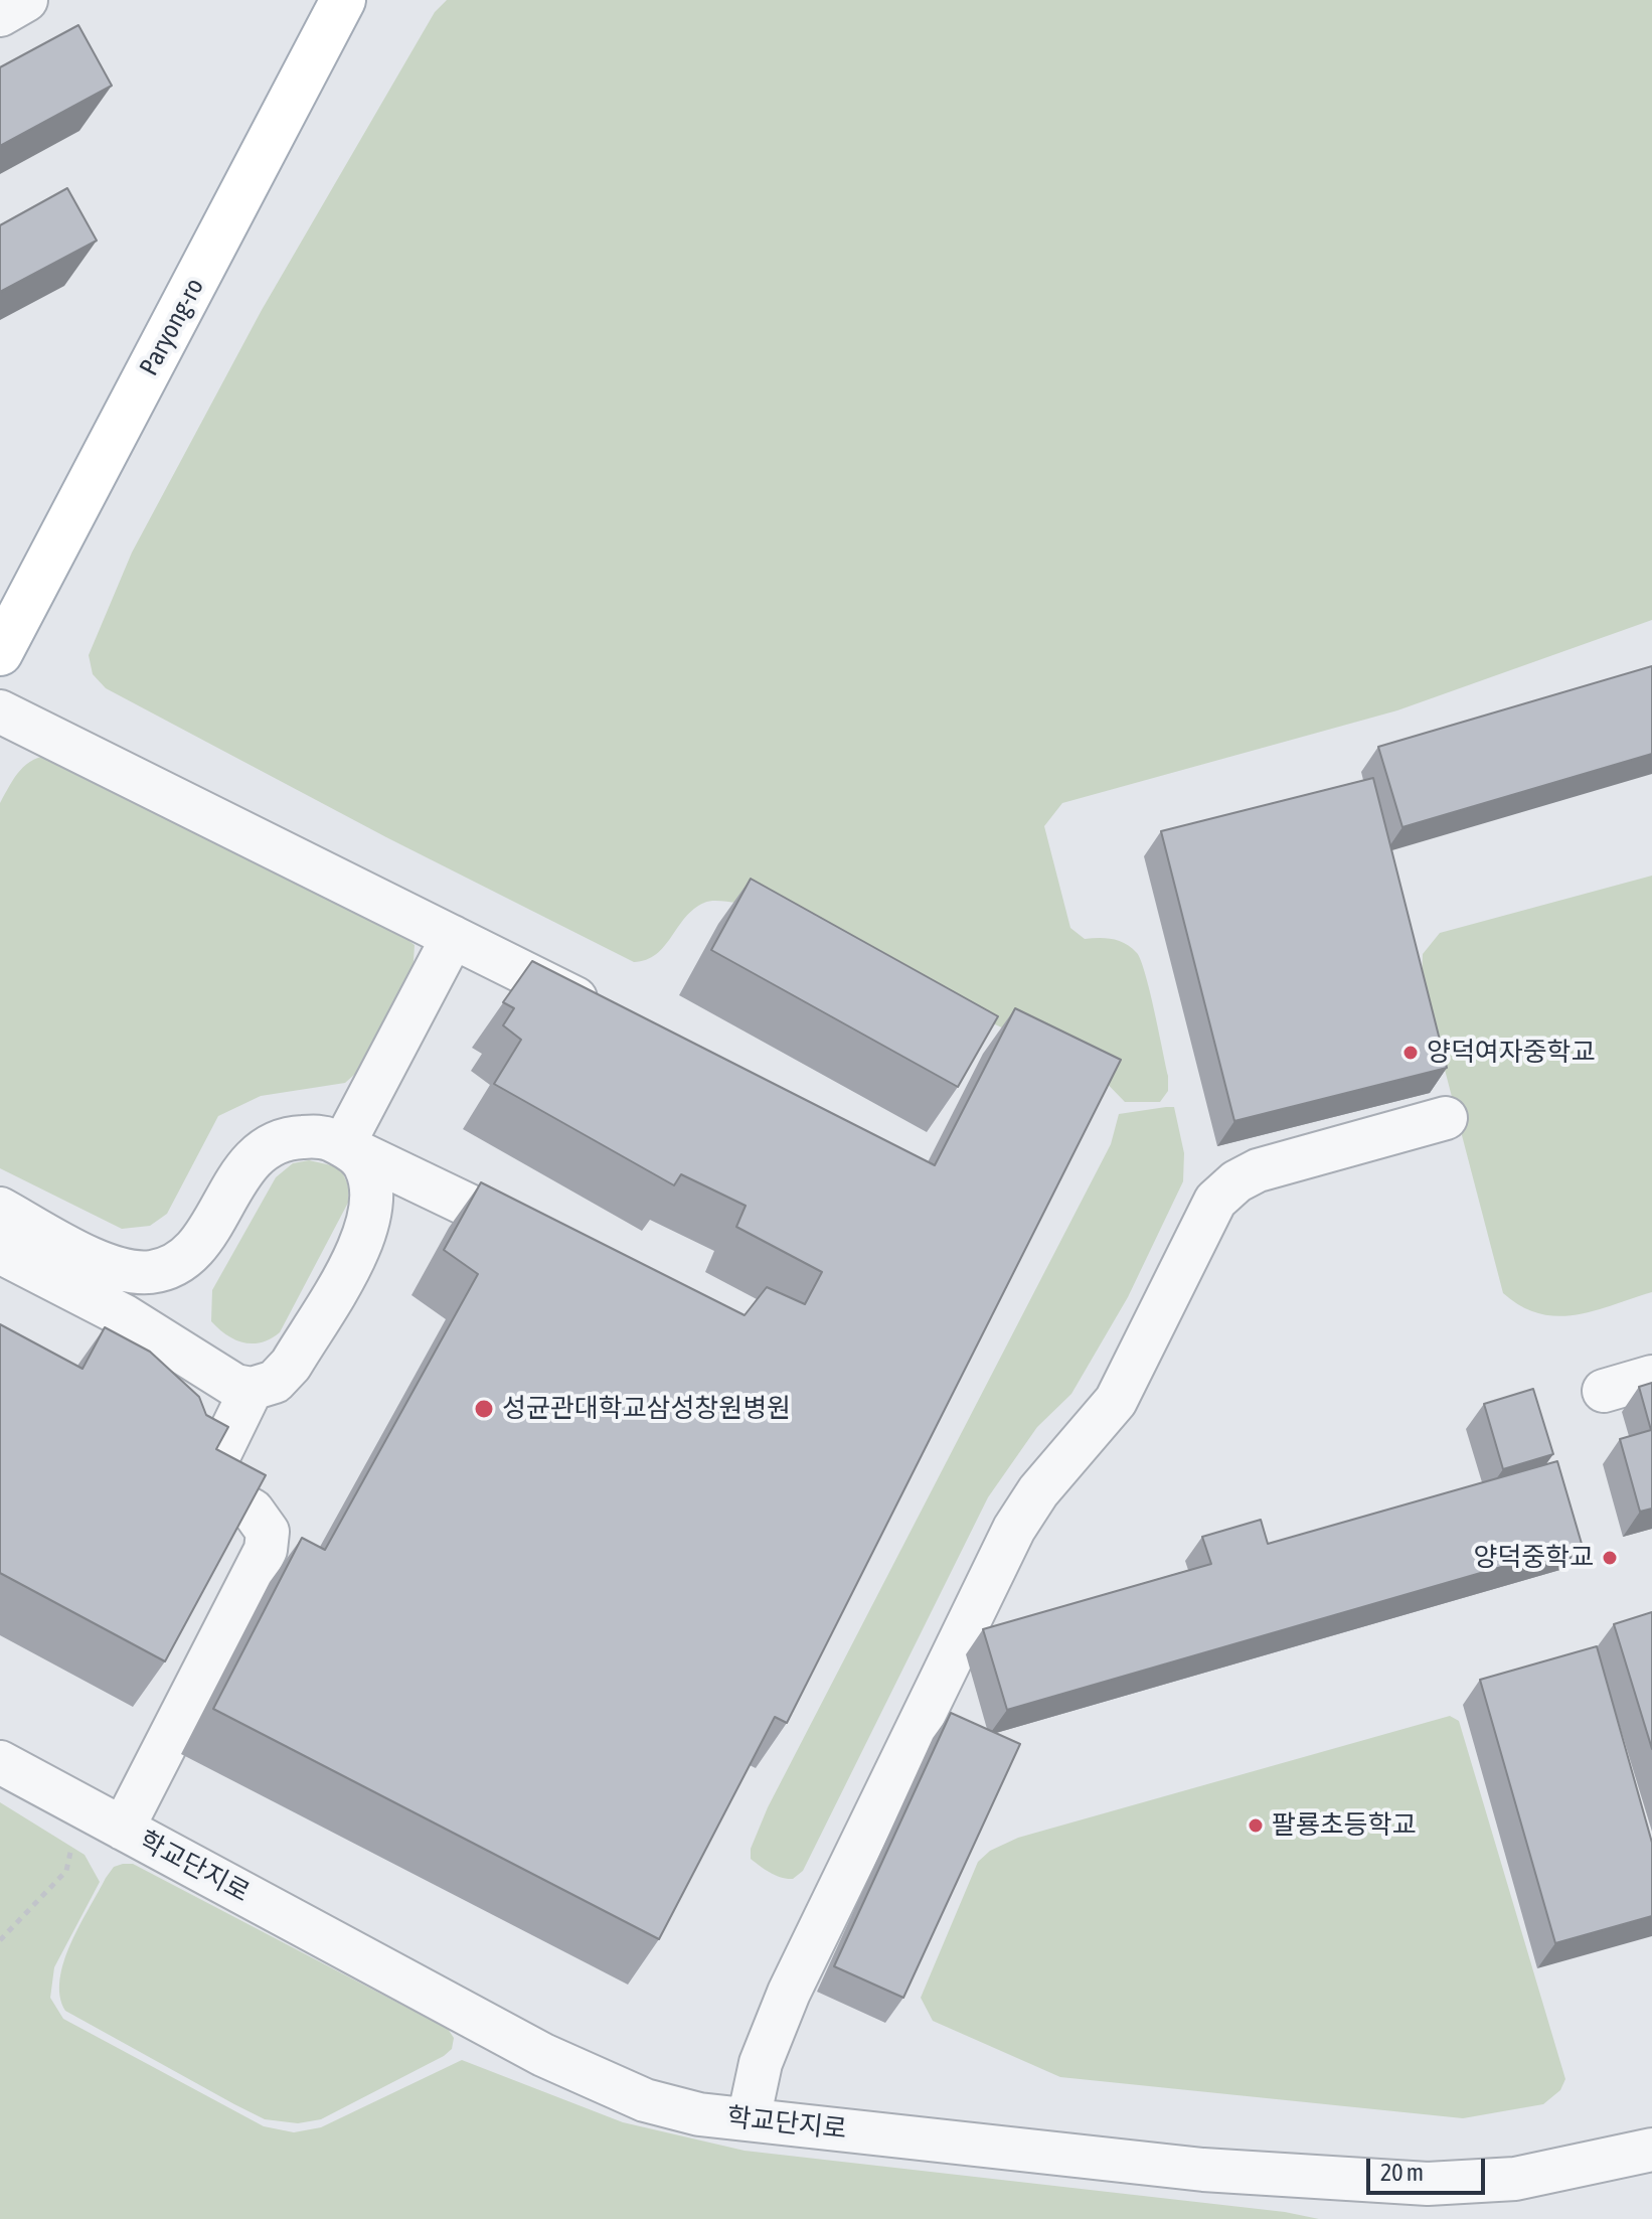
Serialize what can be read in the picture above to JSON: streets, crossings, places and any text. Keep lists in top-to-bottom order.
{
  "streets": {
    "main road": ["Paryong-ro"],
    "street": ["학교단지로"]
  },
  "places": [
    "양덕여자중학교",
    "성균관대학교삼성창원병원",
    "양덕중학교",
    "팔룡초등학교"
  ],
  "scale_bar": "20 m"
}
